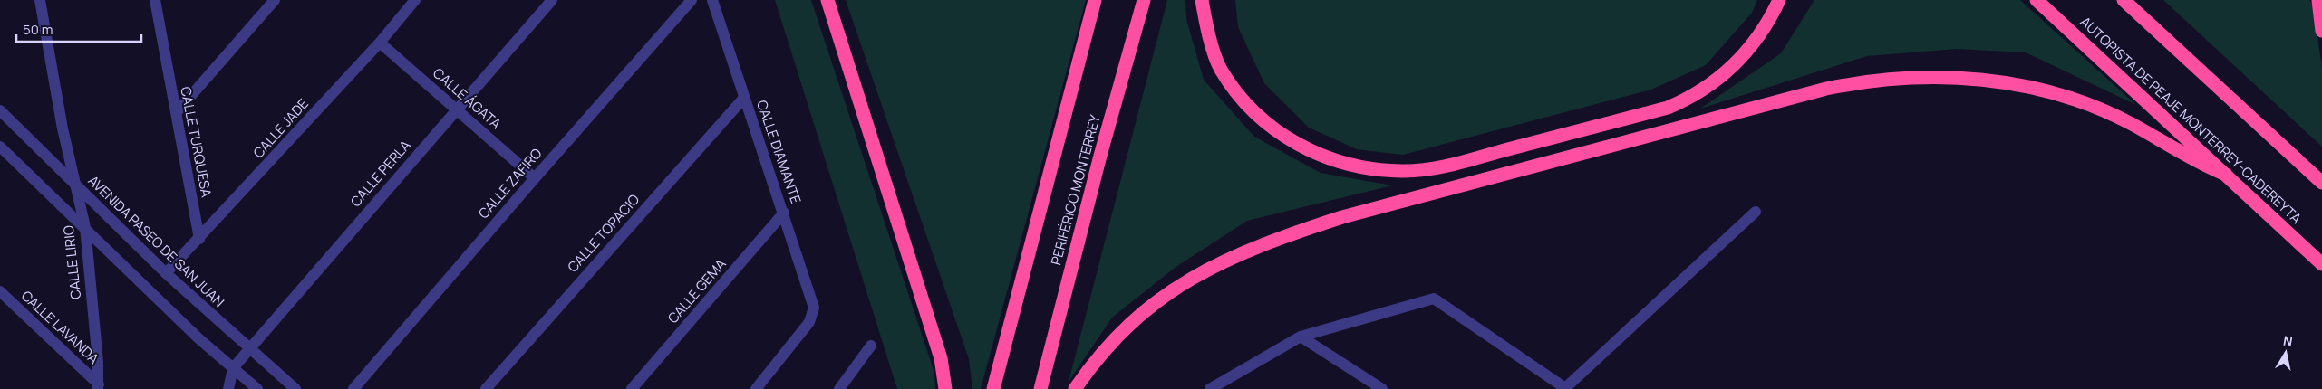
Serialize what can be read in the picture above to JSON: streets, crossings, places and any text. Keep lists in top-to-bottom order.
{
  "streets": {
    "highway": ["AUTOPISTA DE PEAJE MONTERREY-CADEREYTA", "PERIFÉRICO MONTERREY"],
    "street": [
      "CALLE ÁGATA",
      "CALLE JADE",
      "CALLE TURQUESA",
      "CALLE DIAMANTE",
      "CALLE PERLA",
      "CALLE ZAFIRO",
      "CALLE TOPACIO",
      "AVENIDA PASEO DE SAN JUAN",
      "CALLE LIRIO",
      "CALLE GEMA",
      "CALLE LAVANDA"
    ]
  },
  "crossings": [
    ["CALLE ÁGATA", "CALLE JADE"],
    ["CALLE ÁGATA", "CALLE PERLA"],
    ["CALLE ÁGATA", "CALLE ZAFIRO"],
    ["CALLE JADE", "CALLE TURQUESA"],
    ["CALLE JADE", "AVENIDA PASEO DE SAN JUAN"],
    ["CALLE DIAMANTE", "CALLE TOPACIO"],
    ["CALLE DIAMANTE", "CALLE GEMA"],
    ["CALLE PERLA", "AVENIDA PASEO DE SAN JUAN"],
    ["AVENIDA PASEO DE SAN JUAN", "CALLE LIRIO"],
    ["CALLE LIRIO", "CALLE LAVANDA"]
  ],
  "scale_bar": "50 m",
  "north": "top"
}
